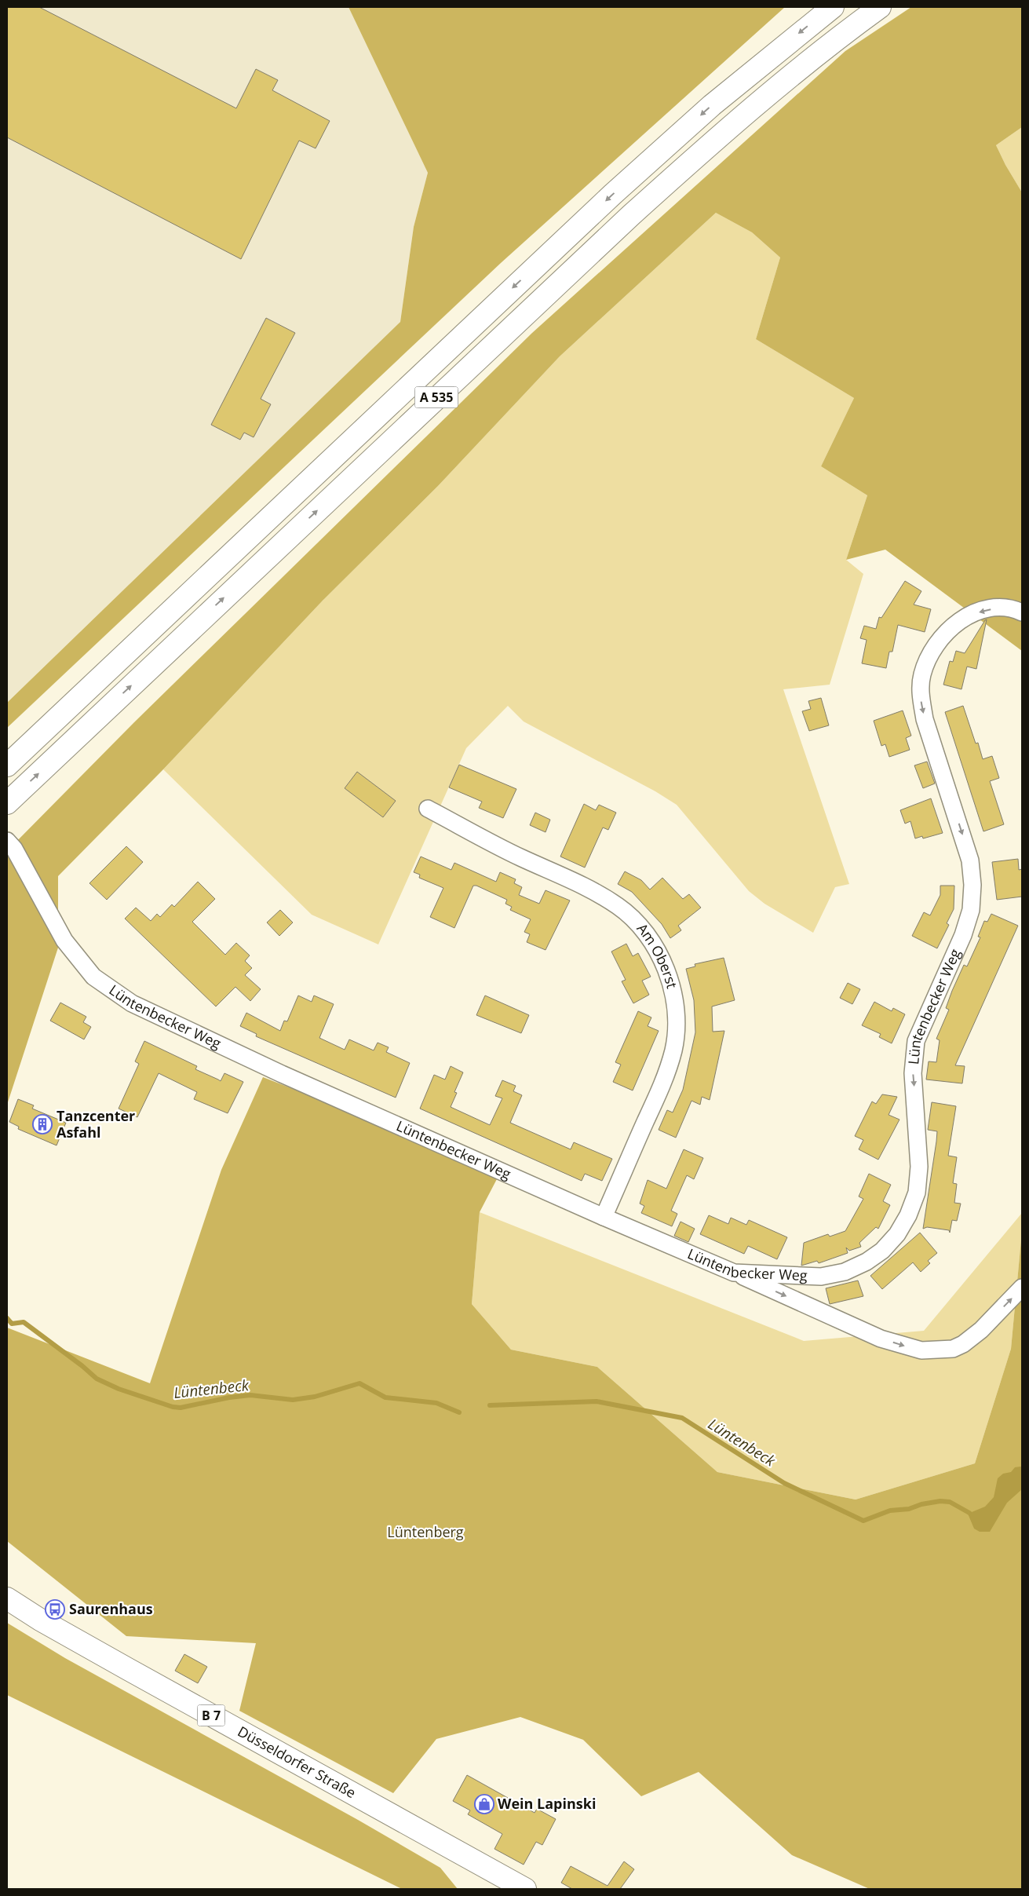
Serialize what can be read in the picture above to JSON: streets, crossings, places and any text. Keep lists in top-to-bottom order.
{
  "streets": {
    "main road": ["A 535", "B 7", "Düsseldorfer Straße"],
    "street": ["Am Oberst", "Lüntenbecker Weg"]
  },
  "crossings": [
    ["Am Oberst", "Lüntenbecker Weg"]
  ],
  "one_way": ["Lüntenbecker Weg"],
  "water": ["Lüntenbeck"],
  "parks": ["Lüntenberg"],
  "places": {
    "building": ["Tanzcenter Asfahl"],
    "bus stop": ["Saurenhaus"],
    "shop": ["Wein Lapinski"]
  }
}
